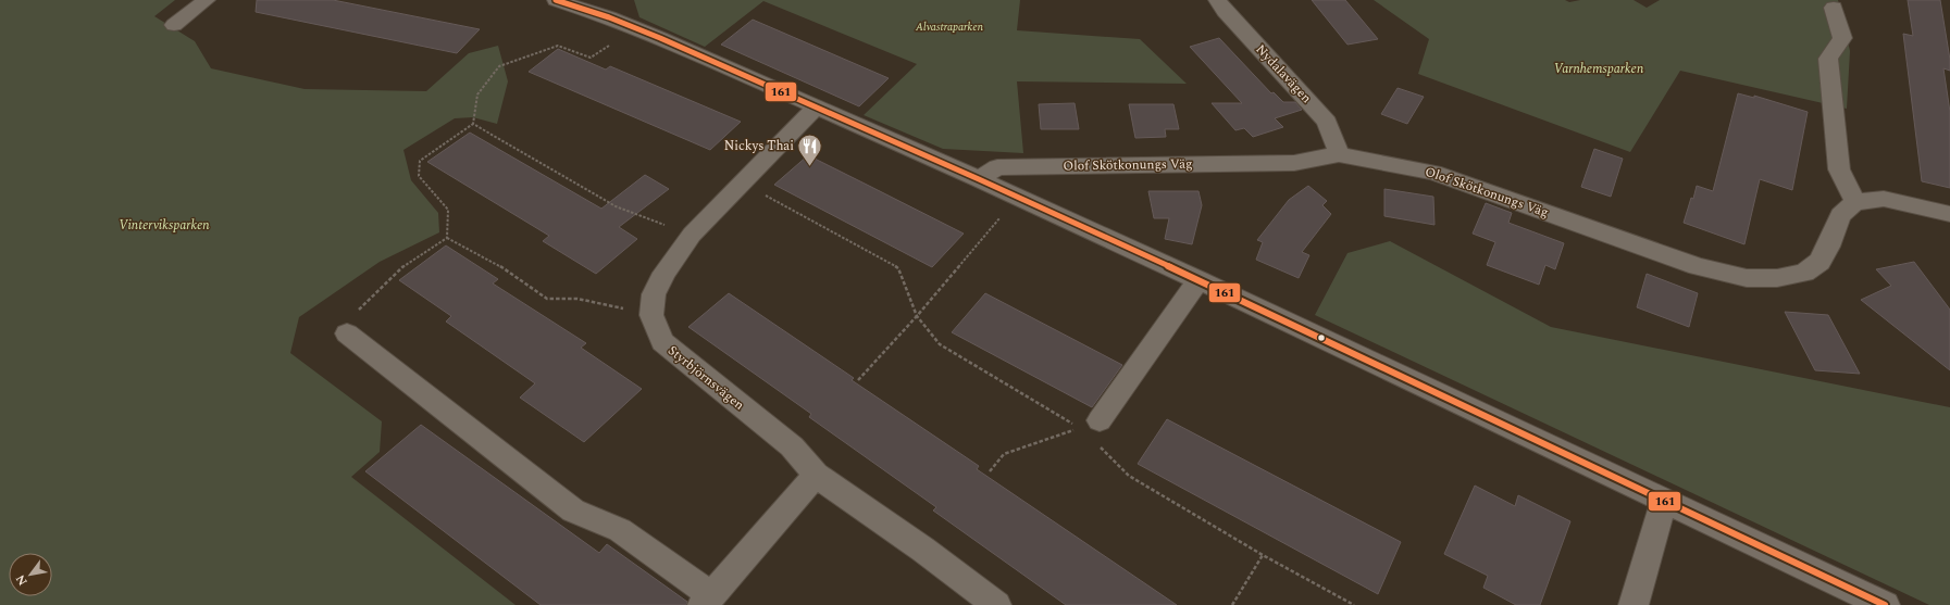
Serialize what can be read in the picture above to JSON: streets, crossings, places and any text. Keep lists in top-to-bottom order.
{
  "streets": {
    "street": ["Nydalavägen", "Olof Skötkonungs Väg", "Styrbjörnsvägen"]
  },
  "crossings": [
    ["Nydalavägen", "Olof Skötkonungs Väg"]
  ],
  "parks": ["Alvastraparken", "Varnhemsparken", "Vinterviksparken"],
  "places": {
    "restaurant": ["Nickys Thai"]
  },
  "lines": ["transit line 161"],
  "north": "bottom left"
}
